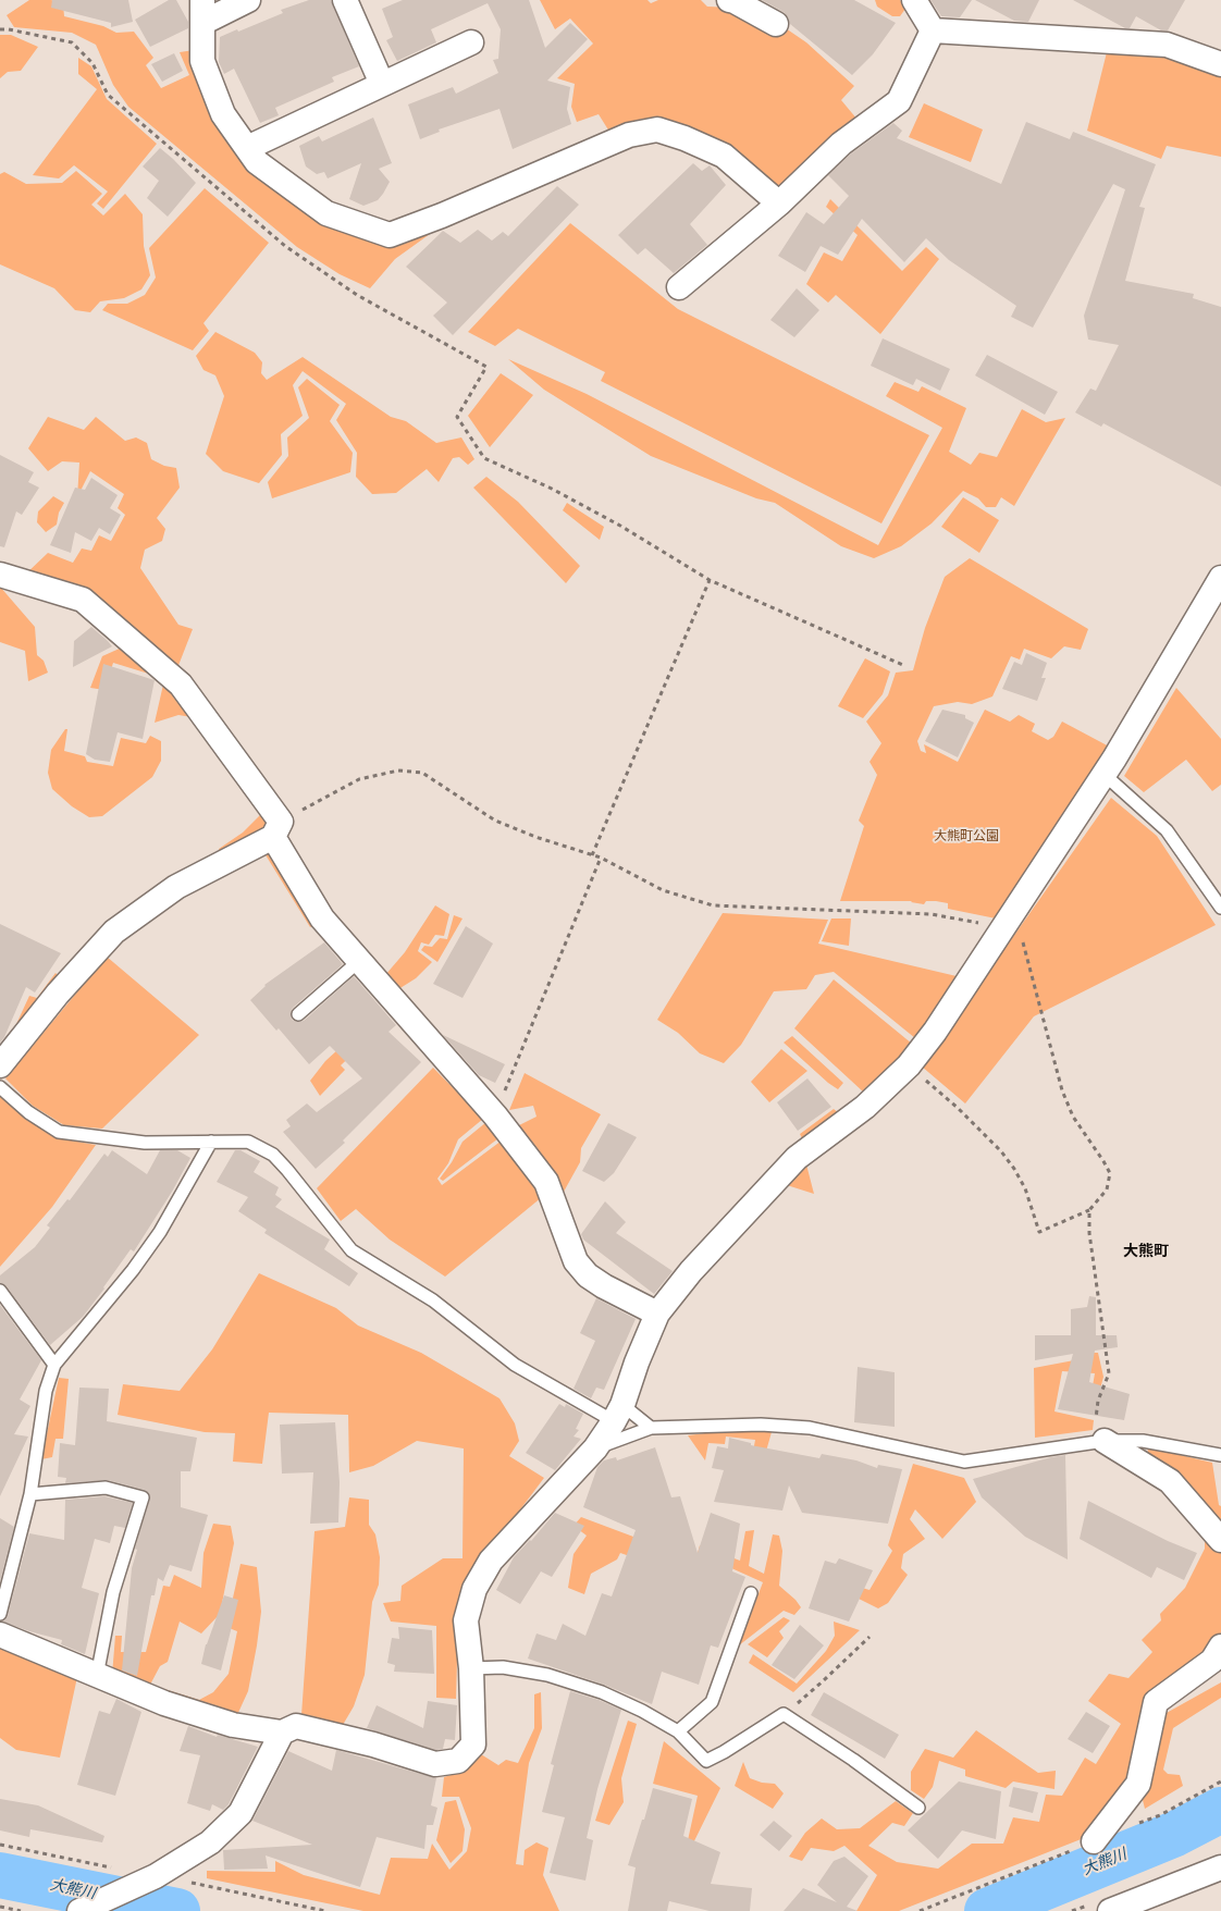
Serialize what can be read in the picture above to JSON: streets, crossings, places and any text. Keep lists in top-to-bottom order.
{
  "districts": ["大熊町"],
  "water": ["大熊川"],
  "parks": ["大熊町公園"]
}
